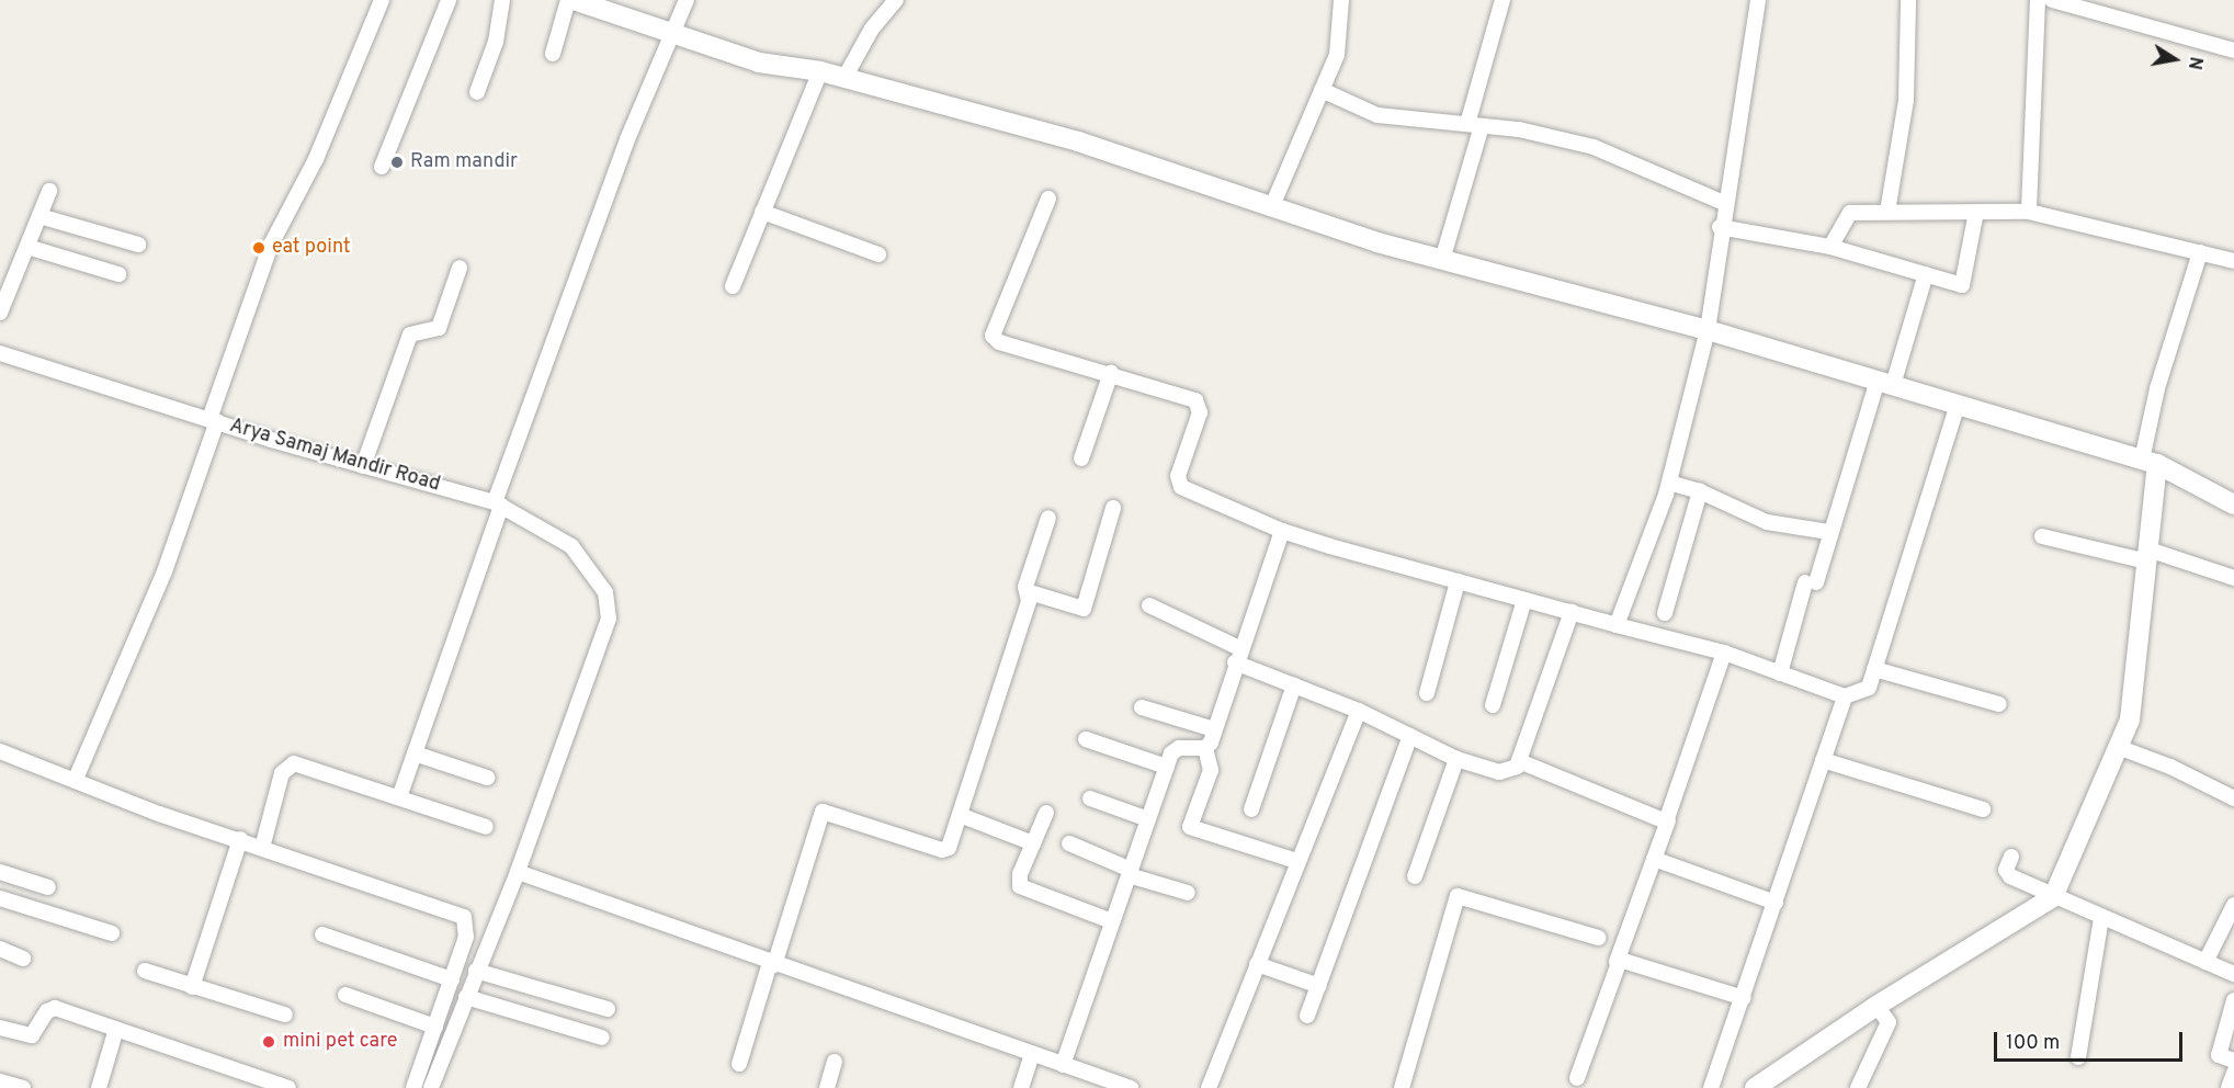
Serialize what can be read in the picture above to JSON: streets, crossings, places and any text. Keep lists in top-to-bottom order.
{
  "streets": {
    "street": ["Arya Samaj Mandir Road"]
  },
  "places": ["Ram mandir", "eat point", "mini pet care"],
  "scale_bar": "100 m",
  "north": "right"
}
